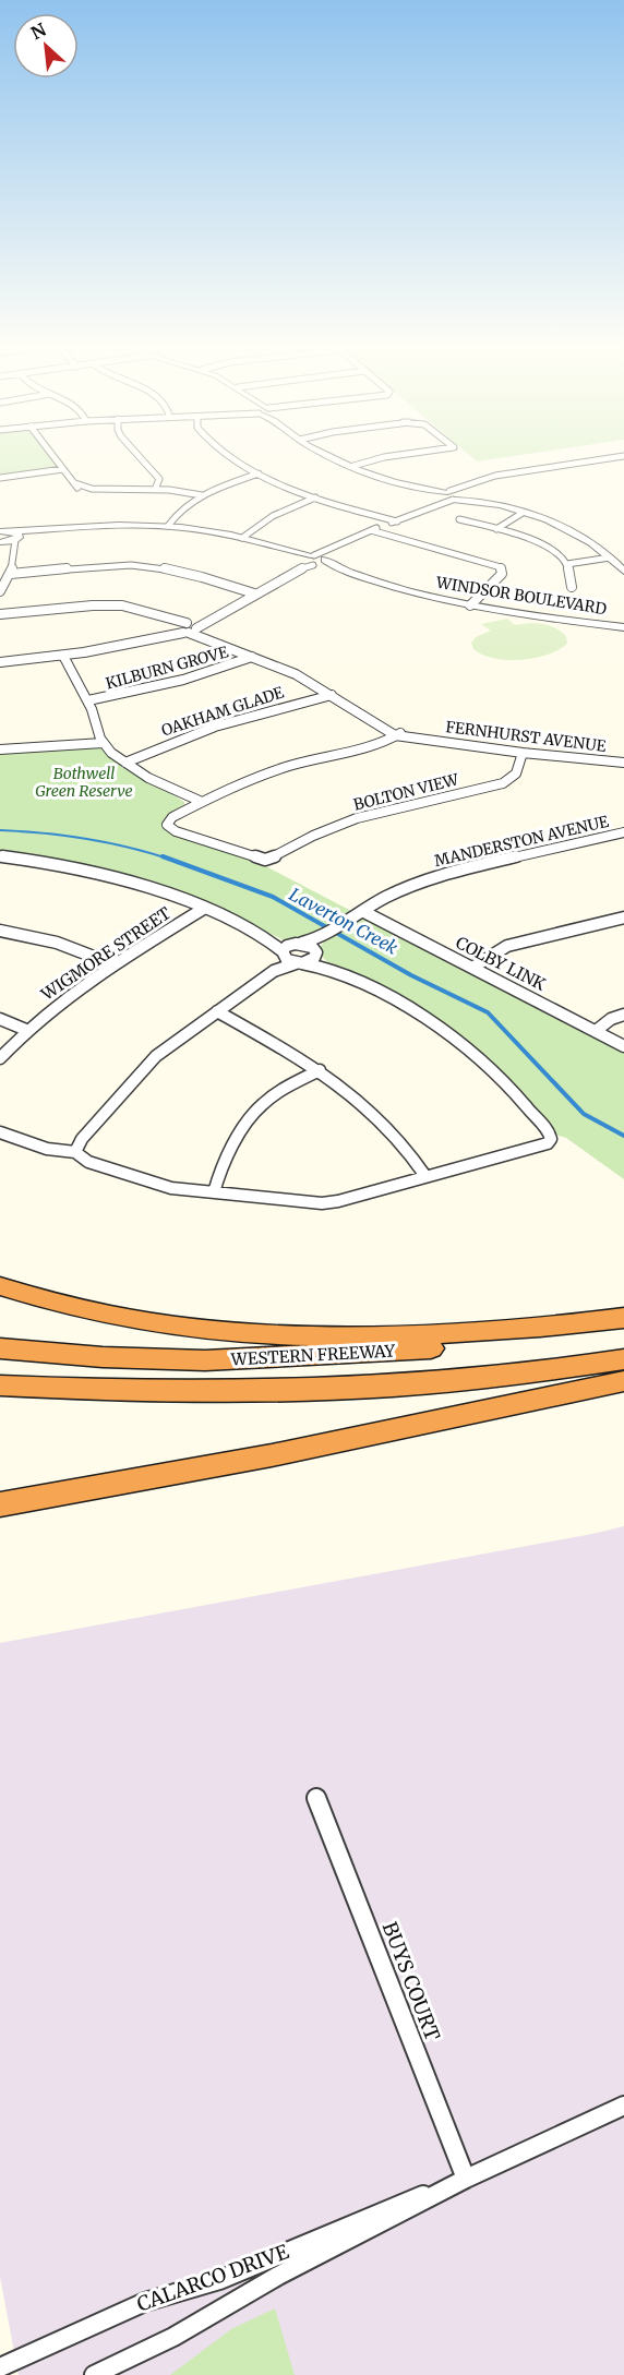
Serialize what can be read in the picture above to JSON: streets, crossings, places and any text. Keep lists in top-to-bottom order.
{
  "streets": {
    "highway": ["WESTERN FREEWAY"],
    "street": [
      "WINDSOR BOULEVARD",
      "KILBURN GROVE",
      "OAKHAM GLADE",
      "FERNHURST AVENUE",
      "BOLTON VIEW",
      "MANDERSTON AVENUE",
      "WIGMORE STREET",
      "COLBY LINK",
      "BUYS COURT",
      "CALARCO DRIVE"
    ]
  },
  "crossings": [
    ["FERNHURST AVENUE", "BOLTON VIEW"],
    ["MANDERSTON AVENUE", "COLBY LINK"],
    ["BUYS COURT", "CALARCO DRIVE"]
  ],
  "water": ["Laverton Creek"],
  "parks": ["Bothwell Green Reserve"],
  "north": "top left"
}
